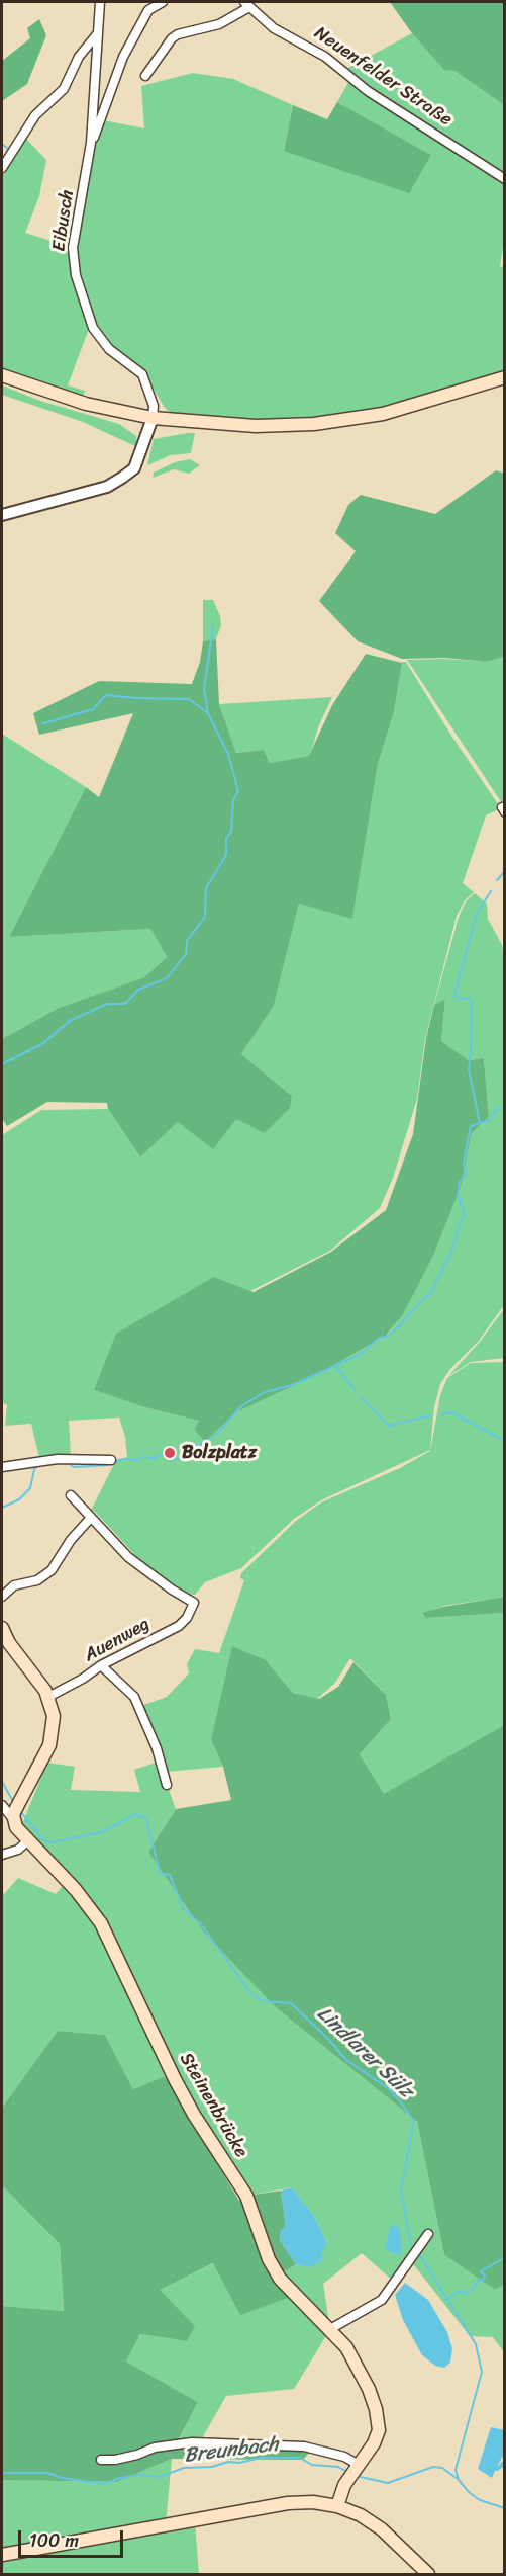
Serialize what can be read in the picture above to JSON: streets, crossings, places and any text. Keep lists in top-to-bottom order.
{
  "streets": {
    "main road": ["Steinenbrücke"],
    "street": ["Neuenfelder Straße", "Eibusch", "Auenweg"]
  },
  "water": ["Lindlarer Sülz", "Breunbach"],
  "places": ["Bolzplatz"],
  "scale_bar": "100 m"
}
